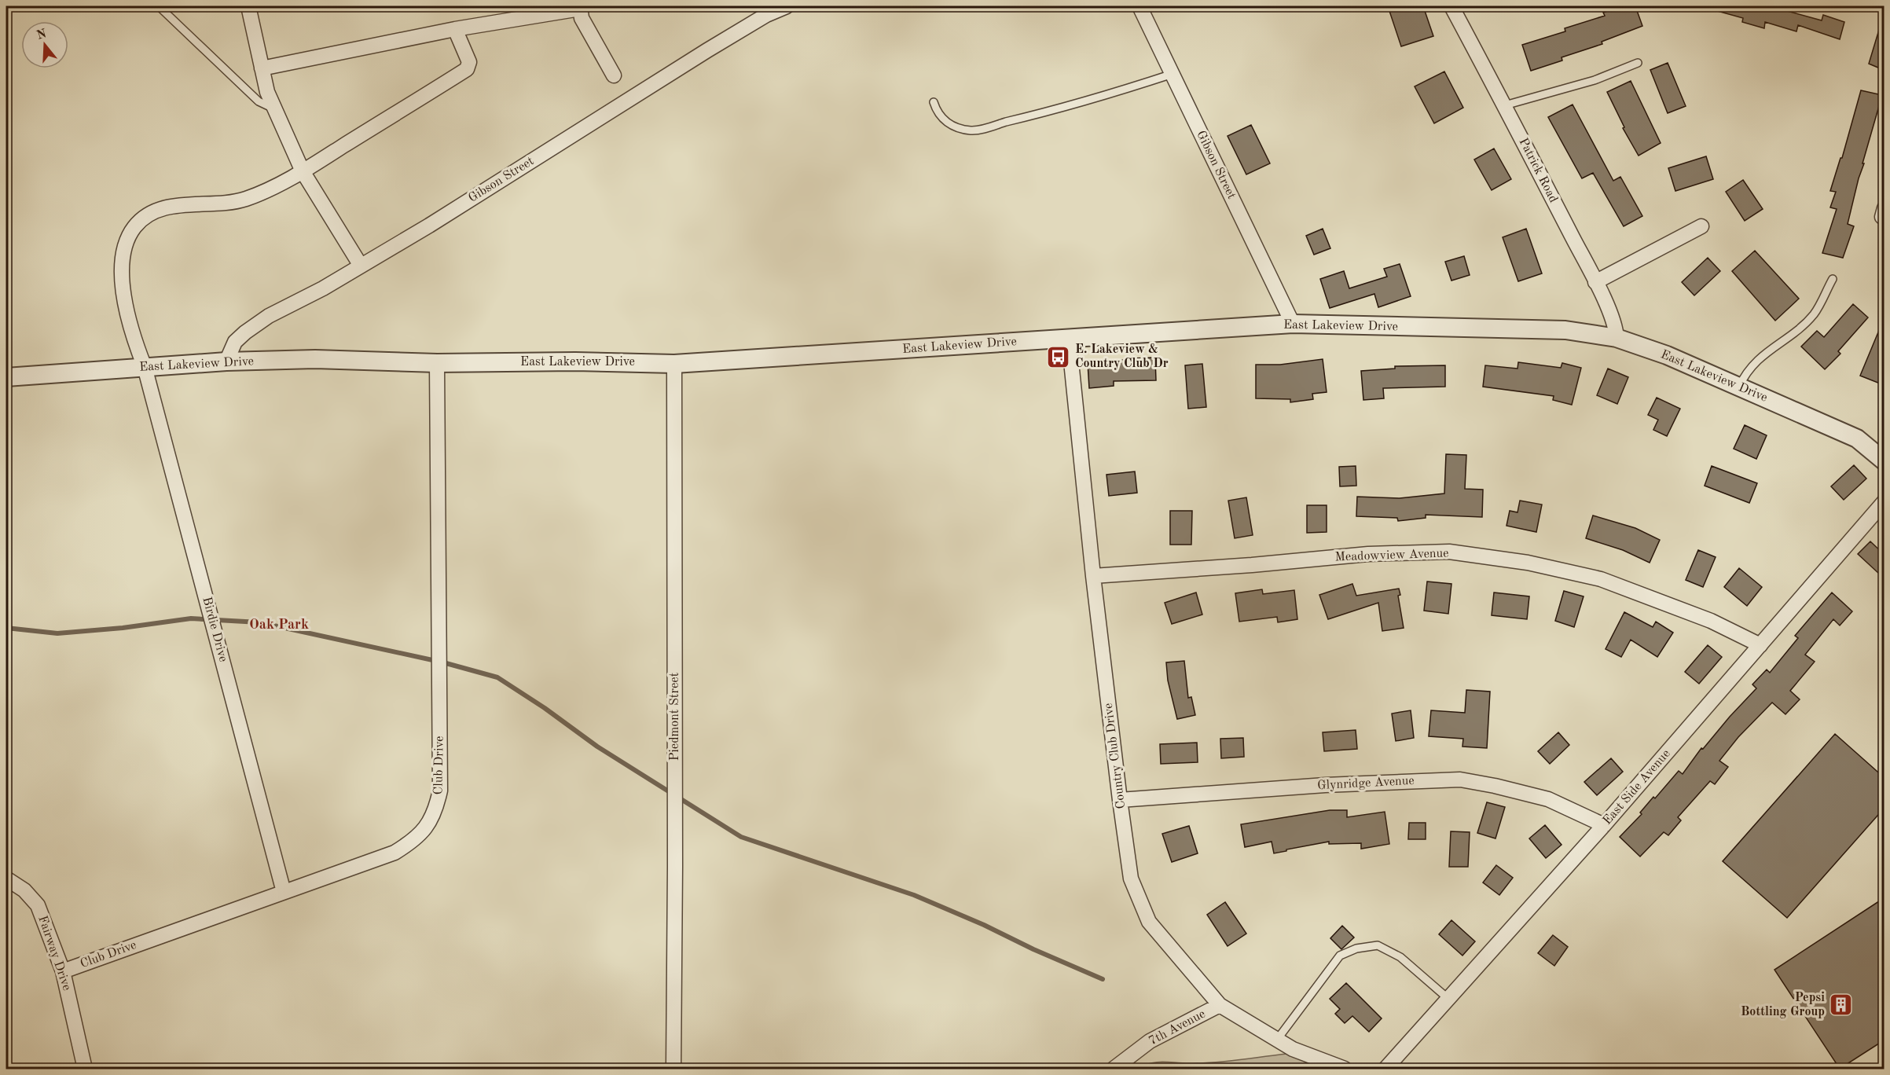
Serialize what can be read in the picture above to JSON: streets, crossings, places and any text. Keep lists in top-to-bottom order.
{
  "streets": {
    "street": [
      "Gibson Street",
      "Patrick Road",
      "East Lakeview Drive",
      "Meadowview Avenue",
      "Birdie Drive",
      "Piedmont Street",
      "Country Club Drive",
      "Club Drive",
      "Glynridge Avenue",
      "East Side Avenue",
      "Fairway Drive",
      "7th Avenue"
    ]
  },
  "crossings": [
    ["Gibson Street", "East Lakeview Drive"],
    ["Patrick Road", "East Lakeview Drive"],
    ["East Lakeview Drive", "Birdie Drive"],
    ["East Lakeview Drive", "Piedmont Street"],
    ["East Lakeview Drive", "Country Club Drive"],
    ["East Lakeview Drive", "Club Drive"],
    ["Meadowview Avenue", "Country Club Drive"],
    ["Meadowview Avenue", "East Side Avenue"],
    ["Birdie Drive", "Club Drive"],
    ["Country Club Drive", "Glynridge Avenue"],
    ["Country Club Drive", "7th Avenue"],
    ["Club Drive", "Fairway Drive"],
    ["Glynridge Avenue", "East Side Avenue"]
  ],
  "districts": ["Oak Park"],
  "places": {
    "bus stop": ["E. Lakeview & Country Club Dr"],
    "building": ["Pepsi Bottling Group"]
  },
  "north": "top"
}
